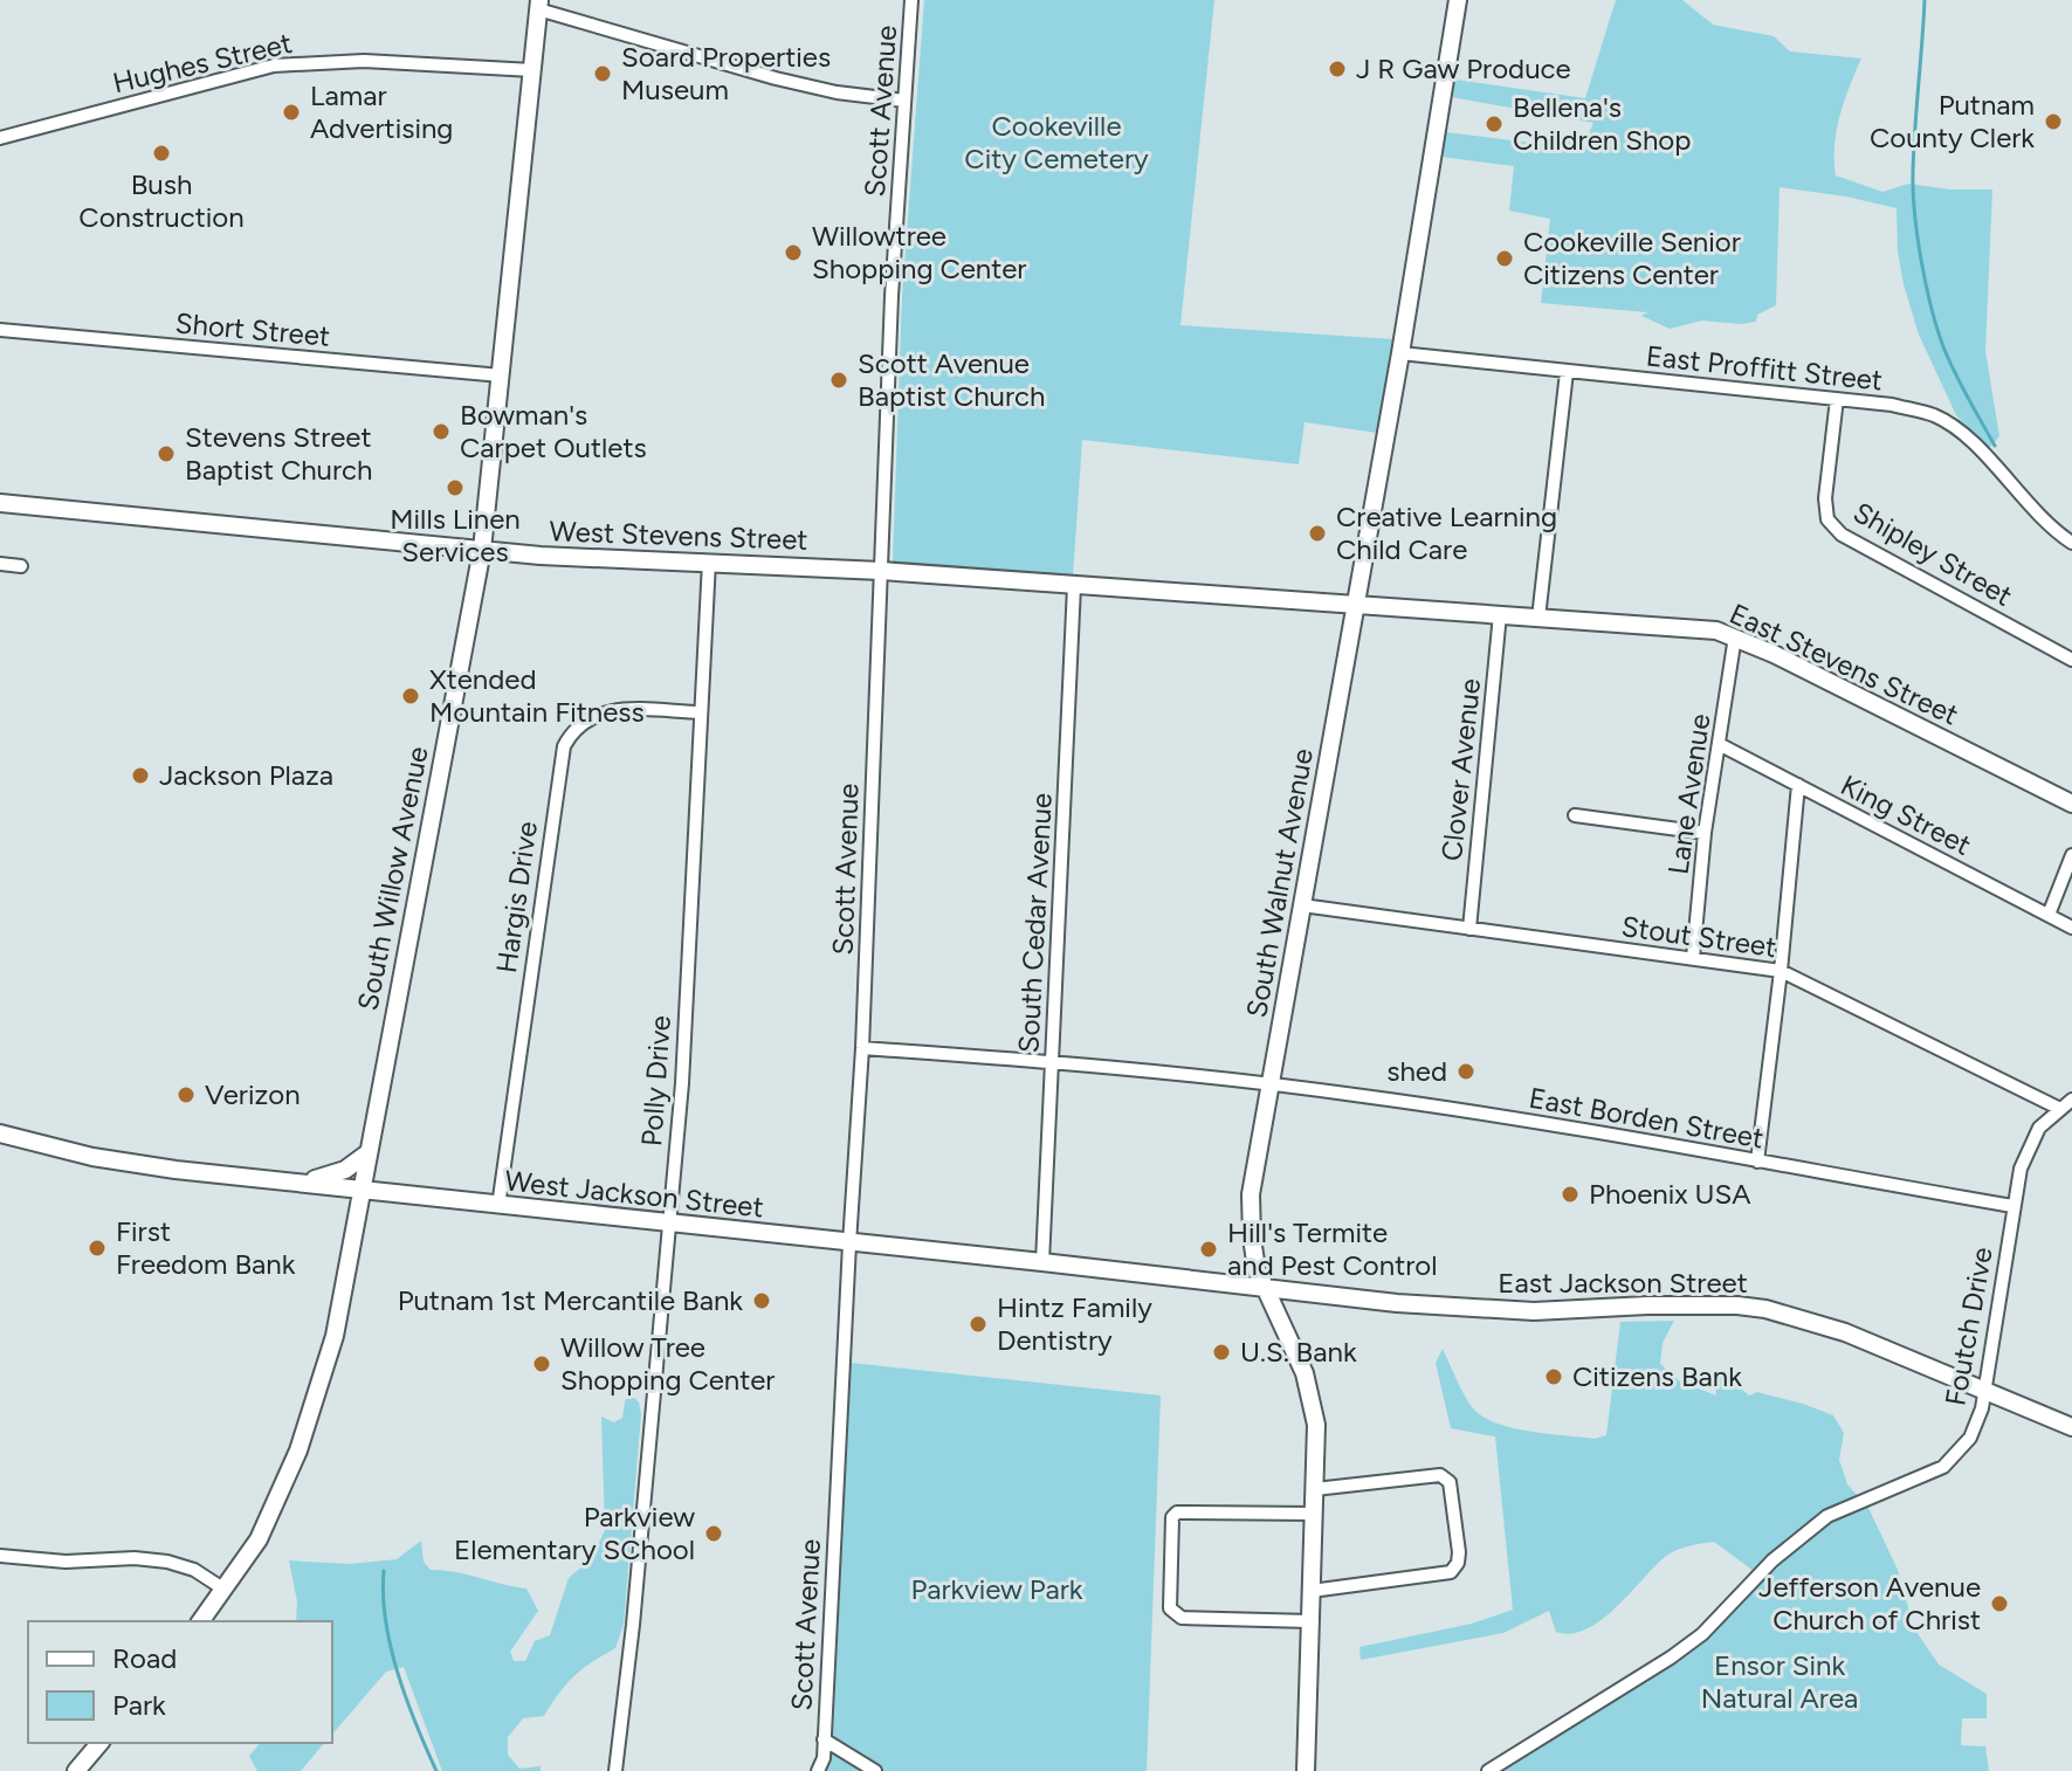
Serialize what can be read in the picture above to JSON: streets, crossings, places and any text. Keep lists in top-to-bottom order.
{
  "streets": {
    "street": [
      "Hughes Street",
      "Scott Avenue",
      "Short Street",
      "East Proffitt Street",
      "West Stevens Street",
      "Shipley Street",
      "East Stevens Street",
      "Clover Avenue",
      "Lane Avenue",
      "King Street",
      "South Willow Avenue",
      "South Walnut Avenue",
      "Hargis Drive",
      "South Cedar Avenue",
      "Stout Street",
      "Polly Drive",
      "East Borden Street",
      "West Jackson Street",
      "East Jackson Street",
      "Foutch Drive"
    ]
  },
  "crossings": [
    ["Hughes Street", "South Willow Avenue"],
    ["Scott Avenue", "West Stevens Street"],
    ["Scott Avenue", "East Borden Street"],
    ["Scott Avenue", "West Jackson Street"],
    ["Short Street", "South Willow Avenue"],
    ["East Proffitt Street", "Shipley Street"],
    ["East Proffitt Street", "South Walnut Avenue"],
    ["West Stevens Street", "East Stevens Street"],
    ["West Stevens Street", "South Willow Avenue"],
    ["West Stevens Street", "South Walnut Avenue"],
    ["West Stevens Street", "South Cedar Avenue"],
    ["West Stevens Street", "Polly Drive"],
    ["East Stevens Street", "Clover Avenue"],
    ["East Stevens Street", "Lane Avenue"],
    ["East Stevens Street", "South Walnut Avenue"],
    ["Clover Avenue", "Stout Street"],
    ["Lane Avenue", "King Street"],
    ["Lane Avenue", "Stout Street"],
    ["South Willow Avenue", "West Jackson Street"],
    ["South Walnut Avenue", "Stout Street"],
    ["South Walnut Avenue", "East Borden Street"],
    ["South Walnut Avenue", "West Jackson Street"],
    ["South Walnut Avenue", "East Jackson Street"],
    ["Hargis Drive", "Polly Drive"],
    ["Hargis Drive", "West Jackson Street"],
    ["South Cedar Avenue", "East Borden Street"],
    ["South Cedar Avenue", "West Jackson Street"],
    ["Stout Street", "Foutch Drive"],
    ["Polly Drive", "West Jackson Street"],
    ["East Borden Street", "Foutch Drive"],
    ["West Jackson Street", "East Jackson Street"],
    ["East Jackson Street", "Foutch Drive"]
  ],
  "parks": ["Cookeville City Cemetery", "Parkview Park", "Ensor Sink Natural Area"],
  "places": [
    "J R Gaw Produce",
    "Soard Properties Museum",
    "Lamar Advertising",
    "Putnam County Clerk",
    "Bellena's Children Shop",
    "Bush Construction",
    "Willowtree Shopping Center",
    "Cookeville Senior Citizens Center",
    "Scott Avenue Baptist Church",
    "Bowman's Carpet Outlets",
    "Stevens Street Baptist Church",
    "Mills Linen Services",
    "Creative Learning Child Care",
    "Xtended Mountain Fitness",
    "Jackson Plaza",
    "shed",
    "Verizon",
    "Phoenix USA",
    "First Freedom Bank",
    "Hill's Termite and Pest Control",
    "Putnam 1st Mercantile Bank",
    "Hintz Family Dentistry",
    "U.S. Bank",
    "Willow Tree Shopping Center",
    "Citizens Bank",
    "Parkview Elementary SChool",
    "Jefferson Avenue Church of Christ"
  ],
  "legend": ["Road", "Park"]
}
